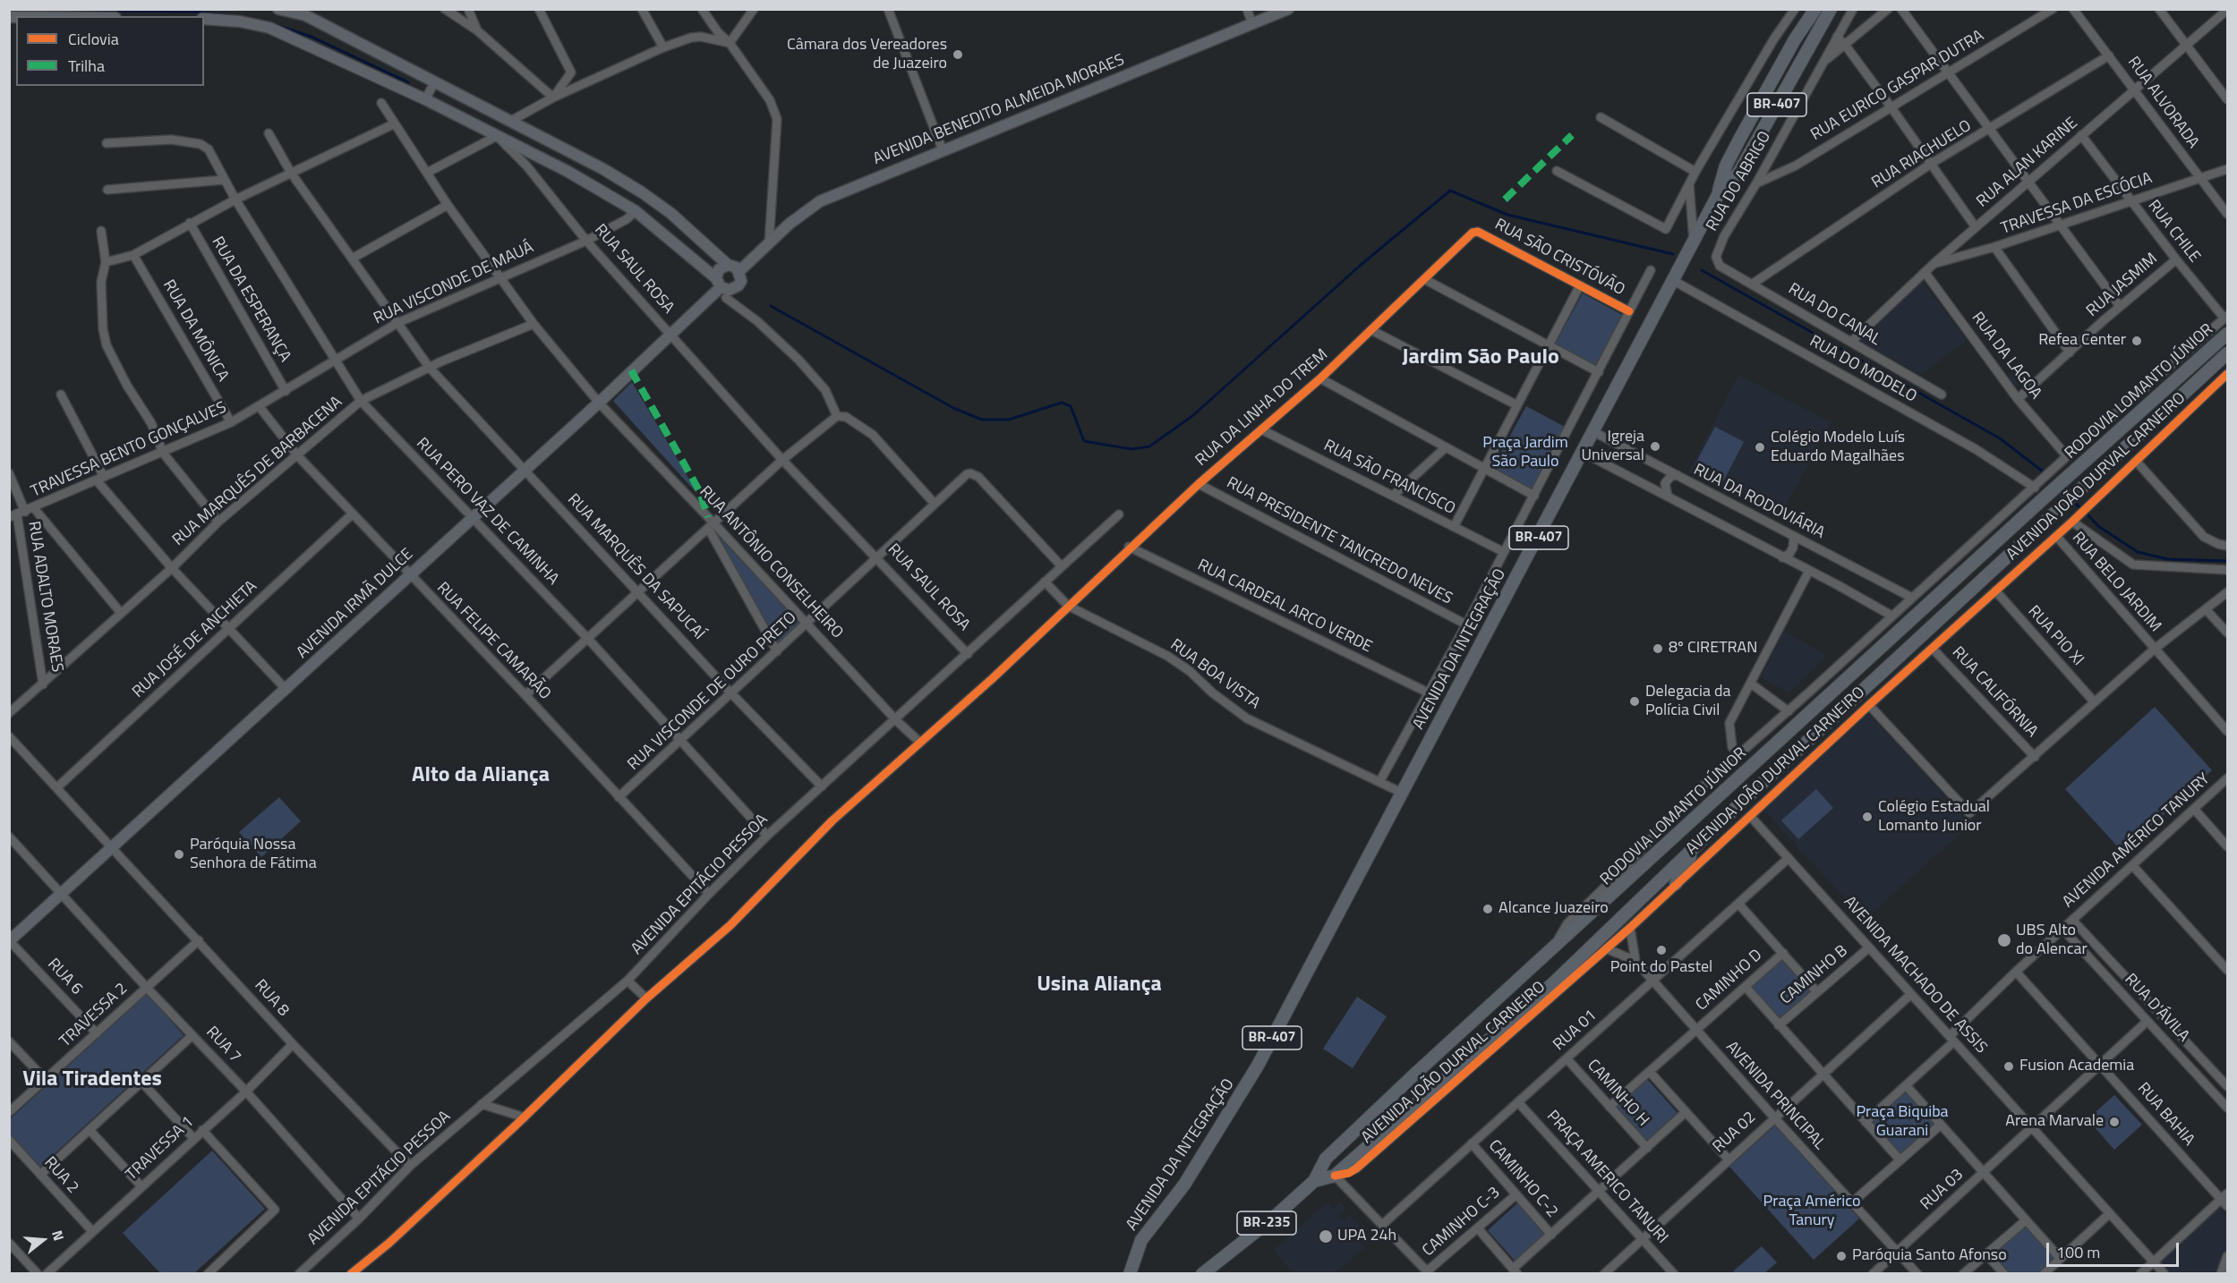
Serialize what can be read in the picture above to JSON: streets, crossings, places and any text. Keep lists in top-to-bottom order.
{
  "streets": {
    "highway": [
      "BR-407",
      "RODOVIA LOMANTO JÚNIOR",
      "AVENIDA DA INTEGRAÇÃO",
      "BR-235"
    ],
    "main road": ["AVENIDA BENEDITO ALMEIDA MORAES", "RUA SAUL ROSA", "AVENIDA IRMÃ DULCE"],
    "street": [
      "RUA EURICO GASPAR DUTRA",
      "RUA ALVORADA",
      "RUA RIACHUELO",
      "RUA ALAN KARINE",
      "RUA DO ABRIGO",
      "TRAVESSA DA ESCÓCIA",
      "RUA CHILE",
      "RUA SÃO CRISTÓVÃO",
      "RUA VISCONDE DE MAUÁ",
      "RUA JASMIM",
      "RUA DA ESPERANÇA",
      "RUA DO CANAL",
      "RUA DA MÔNICA",
      "RUA DA LAGOA",
      "RUA DO MODELO",
      "RUA DA LINHA DO TREM",
      "TRAVESSA BENTO GONÇALVES",
      "RUA MARQUÊS DE BARBACENA",
      "AVENIDA JOÃO DURVAL CARNEIRO",
      "RUA SÃO FRANCISCO",
      "RUA DA RODOVIÁRIA",
      "RUA PERO VAZ DE CAMINHA",
      "RUA PRESIDENTE TANCREDO NEVES",
      "RUA ANTÔNIO CONSELHEIRO",
      "RUA MARQUÊS DA SAPUCAÍ",
      "RUA BELO JARDIM",
      "RUA ADALTO MORAES",
      "RUA CARDEAL ARCO VERDE",
      "RUA PIO XI",
      "RUA JOSÉ DE ANCHIETA",
      "RUA FELIPE CAMARÃO",
      "RUA BOA VISTA",
      "RUA VISCONDE DE OURO PRETO",
      "RUA CALIFÓRNIA",
      "AVENIDA AMÉRICO TANURY",
      "AVENIDA EPITÁCIO PESSOA",
      "CAMINHO B",
      "AVENIDA MACHADO DE ASSIS",
      "RUA 6",
      "CAMINHO D",
      "RUA 8",
      "RUA D'ÁVILA",
      "TRAVESSA 2",
      "RUA 01",
      "RUA 7",
      "CAMINHO H",
      "AVENIDA PRINCIPAL",
      "RUA BAHIA",
      "RUA 02",
      "TRAVESSA 1",
      "RUA 2",
      "PRAÇA AMERICO TANURI",
      "CAMINHO C-2",
      "RUA 03",
      "CAMINHO C-3"
    ]
  },
  "crossings": [
    ["RUA EURICO GASPAR DUTRA", "RUA DO ABRIGO"],
    ["RUA ALVORADA", "RUA RIACHUELO"],
    ["RUA ALVORADA", "RUA ALAN KARINE"],
    ["RUA ALVORADA", "TRAVESSA DA ESCÓCIA"],
    ["BR-407", "AVENIDA DA INTEGRAÇÃO"],
    ["AVENIDA BENEDITO ALMEIDA MORAES", "AVENIDA IRMÃ DULCE"],
    ["RUA RIACHUELO", "RUA DO CANAL"],
    ["RUA ALAN KARINE", "TRAVESSA DA ESCÓCIA"],
    ["RUA ALAN KARINE", "RUA CHILE"],
    ["RUA ALAN KARINE", "RUA DO CANAL"],
    ["RUA ALAN KARINE", "RUA DA LAGOA"],
    ["RUA DO ABRIGO", "RUA DO CANAL"],
    ["TRAVESSA DA ESCÓCIA", "RUA CHILE"],
    ["RUA CHILE", "RUA JASMIM"],
    ["RUA SÃO CRISTÓVÃO", "RUA DA LINHA DO TREM"],
    ["RUA SAUL ROSA", "RUA VISCONDE DE MAUÁ"],
    ["RUA SAUL ROSA", "AVENIDA IRMÃ DULCE"],
    ["RUA SAUL ROSA", "RUA VISCONDE DE OURO PRETO"],
    ["RUA SAUL ROSA", "AVENIDA EPITÁCIO PESSOA"],
    ["RUA VISCONDE DE MAUÁ", "RUA DA ESPERANÇA"],
    ["RUA VISCONDE DE MAUÁ", "TRAVESSA BENTO GONÇALVES"],
    ["RUA VISCONDE DE MAUÁ", "RUA PERO VAZ DE CAMINHA"],
    ["RUA VISCONDE DE MAUÁ", "RUA ANTÔNIO CONSELHEIRO"],
    ["RUA VISCONDE DE MAUÁ", "RUA MARQUÊS DA SAPUCAÍ"],
    ["RUA VISCONDE DE MAUÁ", "RUA FELIPE CAMARÃO"],
    ["RUA JASMIM", "RUA DA LAGOA"],
    ["RUA DA MÔNICA", "TRAVESSA BENTO GONÇALVES"],
    ["RUA DO MODELO", "AVENIDA DA INTEGRAÇÃO"],
    ["RODOVIA LOMANTO JÚNIOR", "AVENIDA JOÃO DURVAL CARNEIRO"],
    ["RUA DA LINHA DO TREM", "RUA SÃO FRANCISCO"],
    ["RUA DA LINHA DO TREM", "RUA PRESIDENTE TANCREDO NEVES"],
    ["RUA DA LINHA DO TREM", "RUA ANTÔNIO CONSELHEIRO"],
    ["RUA DA LINHA DO TREM", "RUA CARDEAL ARCO VERDE"],
    ["RUA DA LINHA DO TREM", "RUA BOA VISTA"],
    ["TRAVESSA BENTO GONÇALVES", "RUA ADALTO MORAES"],
    ["TRAVESSA BENTO GONÇALVES", "RUA FELIPE CAMARÃO"],
    ["RUA MARQUÊS DE BARBACENA", "RUA PERO VAZ DE CAMINHA"],
    ["RUA MARQUÊS DE BARBACENA", "RUA ANTÔNIO CONSELHEIRO"],
    ["RUA MARQUÊS DE BARBACENA", "RUA MARQUÊS DA SAPUCAÍ"],
    ["RUA MARQUÊS DE BARBACENA", "RUA ADALTO MORAES"],
    ["RUA MARQUÊS DE BARBACENA", "RUA FELIPE CAMARÃO"],
    ["AVENIDA JOÃO DURVAL CARNEIRO", "RUA BELO JARDIM"],
    ["AVENIDA JOÃO DURVAL CARNEIRO", "RUA PIO XI"],
    ["AVENIDA JOÃO DURVAL CARNEIRO", "RUA CALIFÓRNIA"],
    ["AVENIDA JOÃO DURVAL CARNEIRO", "AVENIDA MACHADO DE ASSIS"],
    ["RUA DA RODOVIÁRIA", "AVENIDA DA INTEGRAÇÃO"],
    ["RUA PERO VAZ DE CAMINHA", "AVENIDA IRMÃ DULCE"],
    ["RUA PERO VAZ DE CAMINHA", "RUA VISCONDE DE OURO PRETO"],
    ["RUA PERO VAZ DE CAMINHA", "AVENIDA EPITÁCIO PESSOA"],
    ["RUA ANTÔNIO CONSELHEIRO", "AVENIDA IRMÃ DULCE"],
    ["RUA ANTÔNIO CONSELHEIRO", "RUA VISCONDE DE OURO PRETO"],
    ["RUA ANTÔNIO CONSELHEIRO", "AVENIDA EPITÁCIO PESSOA"],
    ["RUA MARQUÊS DA SAPUCAÍ", "AVENIDA IRMÃ DULCE"],
    ["RUA MARQUÊS DA SAPUCAÍ", "RUA VISCONDE DE OURO PRETO"],
    ["RUA MARQUÊS DA SAPUCAÍ", "AVENIDA EPITÁCIO PESSOA"],
    ["AVENIDA IRMÃ DULCE", "RUA FELIPE CAMARÃO"],
    ["AVENIDA IRMÃ DULCE", "RUA 6"],
    ["AVENIDA IRMÃ DULCE", "RUA 8"],
    ["AVENIDA IRMÃ DULCE", "RUA 7"],
    ["RUA JOSÉ DE ANCHIETA", "RUA FELIPE CAMARÃO"],
    ["RUA JOSÉ DE ANCHIETA", "RUA 8"],
    ["RUA FELIPE CAMARÃO", "RUA VISCONDE DE OURO PRETO"],
    ["RUA FELIPE CAMARÃO", "AVENIDA EPITÁCIO PESSOA"],
    ["AVENIDA DA INTEGRAÇÃO", "RUA BOA VISTA"],
    ["RUA BOA VISTA", "AVENIDA EPITÁCIO PESSOA"],
    ["RUA VISCONDE DE OURO PRETO", "AVENIDA EPITÁCIO PESSOA"],
    ["AVENIDA AMÉRICO TANURY", "AVENIDA MACHADO DE ASSIS"],
    ["AVENIDA AMÉRICO TANURY", "RUA D'ÁVILA"],
    ["AVENIDA AMÉRICO TANURY", "RUA BAHIA"],
    ["AVENIDA EPITÁCIO PESSOA", "RUA 8"],
    ["AVENIDA EPITÁCIO PESSOA", "RUA 7"],
    ["CAMINHO B", "AVENIDA MACHADO DE ASSIS"],
    ["AVENIDA MACHADO DE ASSIS", "RUA 01"],
    ["AVENIDA MACHADO DE ASSIS", "RUA 02"],
    ["AVENIDA MACHADO DE ASSIS", "RUA 03"],
    ["RUA 6", "TRAVESSA 2"],
    ["CAMINHO D", "CAMINHO H"],
    ["CAMINHO D", "AVENIDA PRINCIPAL"],
    ["RUA 8", "TRAVESSA 2"],
    ["RUA 8", "TRAVESSA 1"],
    ["RUA D'ÁVILA", "RUA 03"],
    ["TRAVESSA 2", "RUA 7"],
    ["RUA 01", "CAMINHO H"],
    ["RUA 01", "AVENIDA PRINCIPAL"],
    ["RUA 01", "PRAÇA AMERICO TANURI"],
    ["RUA 01", "CAMINHO C-2"],
    ["RUA 7", "TRAVESSA 1"],
    ["AVENIDA PRINCIPAL", "RUA 02"],
    ["AVENIDA PRINCIPAL", "RUA 03"],
    ["RUA BAHIA", "RUA 03"],
    ["RUA 02", "PRAÇA AMERICO TANURI"],
    ["TRAVESSA 1", "RUA 2"],
    ["CAMINHO C-2", "CAMINHO C-3"]
  ],
  "districts": [
    "Jardim São Paulo",
    "Alto da Aliança",
    "Usina Aliança",
    "Vila Tiradentes"
  ],
  "parks": ["Praça Jardim São Paulo", "Praça Biquiba Guarani", "Praça Américo Tanury"],
  "places": [
    "Câmara dos Vereadores de Juazeiro",
    "Refea Center",
    "Igreja Universal",
    "Colégio Modelo Luís Eduardo Magalhães",
    "8º CIRETRAN",
    "Delegacia da Polícia Civil",
    "Colégio Estadual Lomanto Junior",
    "Paróquia Nossa Senhora de Fátima",
    "Alcance Juazeiro",
    "UBS Alto do Alencar",
    "Point do Pastel",
    "Fusion Academia",
    "Arena Marvale",
    "UPA 24h",
    "Paróquia Santo Afonso"
  ],
  "legend": ["Ciclovia", "Trilha"],
  "scale_bar": "100 m",
  "north": "right"
}
